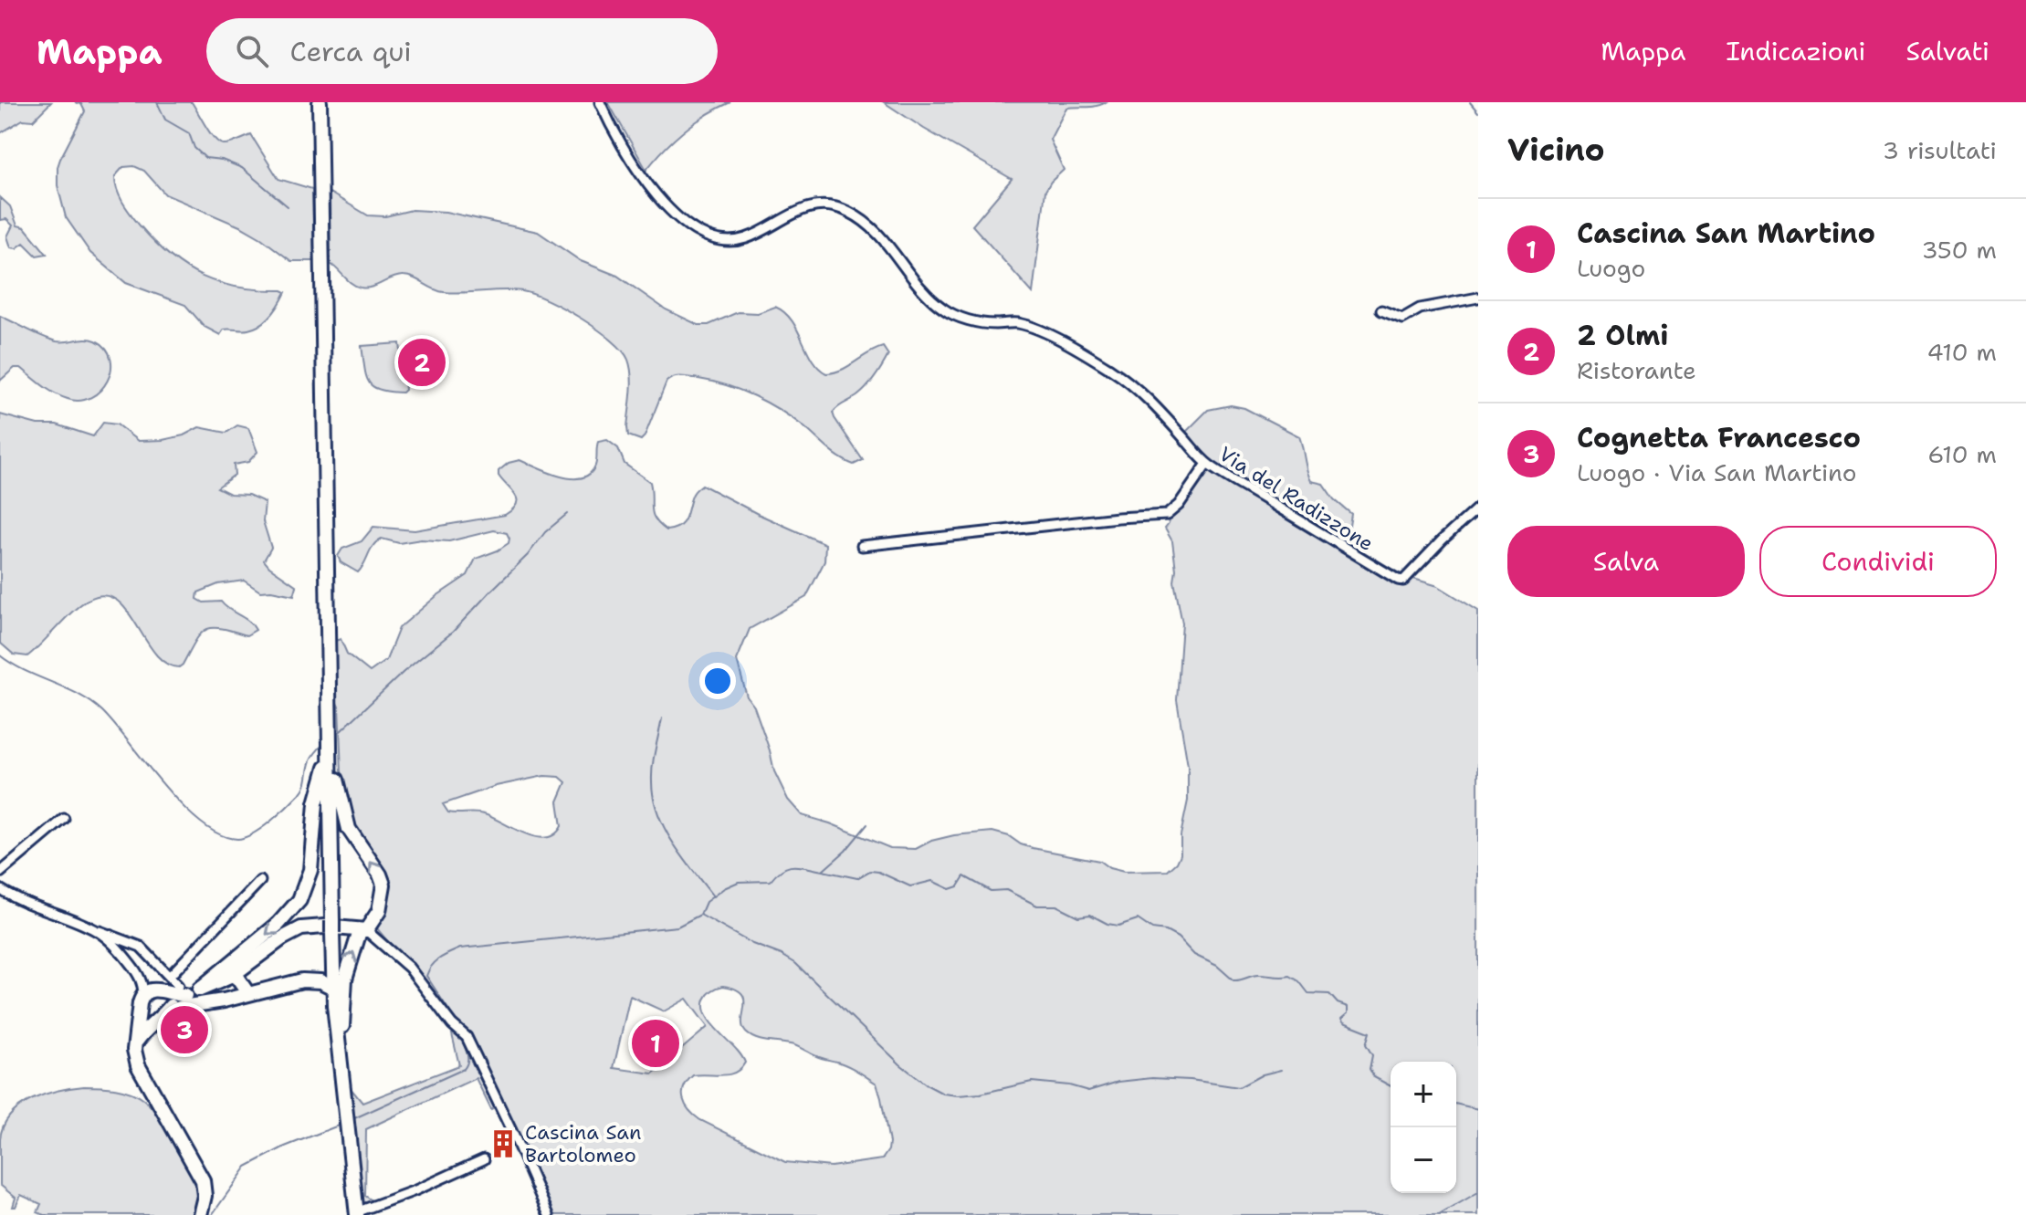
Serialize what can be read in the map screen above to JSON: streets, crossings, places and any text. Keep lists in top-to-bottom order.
{
  "streets": {
    "street": ["Via del Radizzone"]
  },
  "places": {
    "building": ["Cascina San Bartolomeo"]
  },
  "page": {
    "header": "Mappa",
    "search": "Cerca qui",
    "nav": ["Mappa", "Indicazioni", "Salvati"],
    "heading": ["Vicino", "3 risultati"],
    "list": [
      {
        "mark": "1",
        "name": "Cascina San Martino",
        "note": "Luogo",
        "value": "350 m"
      },
      {
        "mark": "2",
        "name": "2 Olmi",
        "note": "Ristorante",
        "value": "410 m"
      },
      {
        "mark": "3",
        "name": "Cognetta Francesco",
        "note": "Luogo · Via San Martino",
        "value": "610 m"
      }
    ],
    "pins": ["2", "3", "1"],
    "buttons": ["Salva", "Condividi"],
    "map_buttons": ["+", "−"]
  }
}
